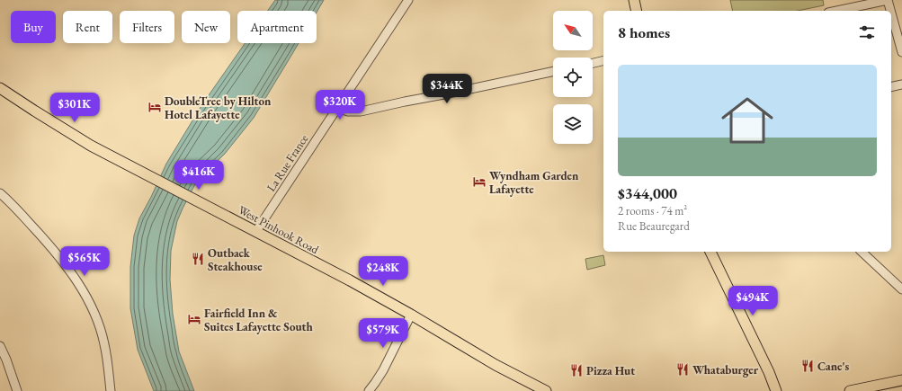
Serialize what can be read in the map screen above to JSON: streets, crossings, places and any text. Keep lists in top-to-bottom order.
{
  "streets": {
    "main road": ["West Pinhook Road"],
    "street": ["La Rue France"]
  },
  "crossings": [
    ["La Rue France", "West Pinhook Road"]
  ],
  "places": {
    "hotel": ["DoubleTree by Hilton Hotel Lafayette", "Wyndham Garden Lafayette", "Fairfield Inn & Suites Lafayette South"],
    "restaurant": [
      "Outback Steakhouse",
      "Cane's",
      "Whataburger",
      "Pizza Hut"
    ]
  },
  "north": "top left",
  "page": {
    "chip": [
      "Buy",
      "Rent",
      "Filters",
      "New",
      "Apartment"
    ],
    "heading": "8 homes",
    "list": [
      {
        "name": "$344,000",
        "note": "2 rooms · 74 m² · Rue Beauregard"
      }
    ],
    "price": [
      "$344K",
      "$320K",
      "$301K",
      "$416K",
      "$565K",
      "$248K",
      "$494K",
      "$579K"
    ]
  }
}
